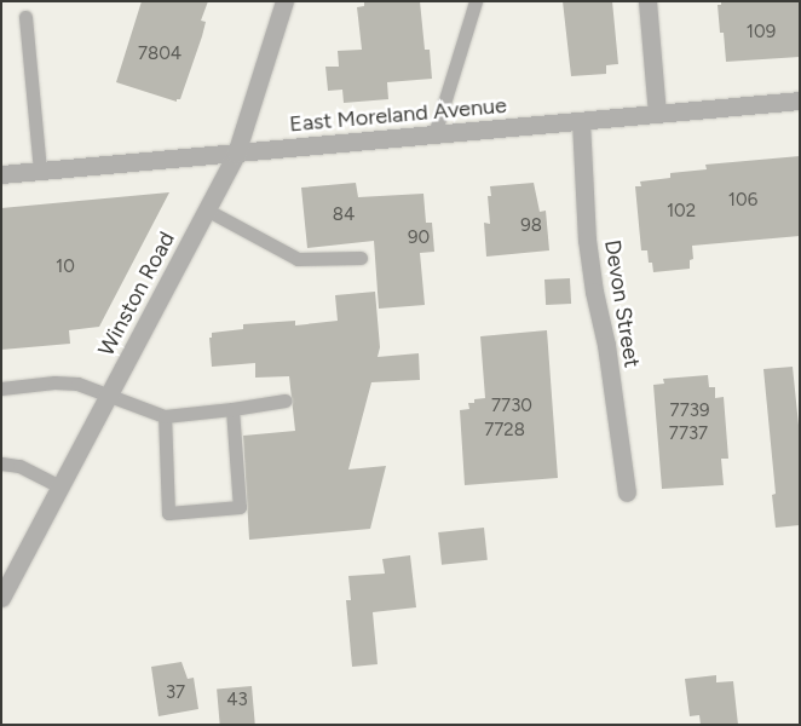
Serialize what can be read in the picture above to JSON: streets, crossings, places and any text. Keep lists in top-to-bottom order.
{
  "streets": {
    "street": ["East Moreland Avenue", "Winston Road", "Devon Street"]
  },
  "crossings": [
    ["East Moreland Avenue", "Winston Road"],
    ["East Moreland Avenue", "Devon Street"]
  ],
  "house_numbers": [
    "109",
    "7804",
    "106",
    "102",
    "84",
    "98",
    "90",
    "10",
    "7730",
    "7739",
    "7728",
    "7737",
    "37",
    "43"
  ]
}
